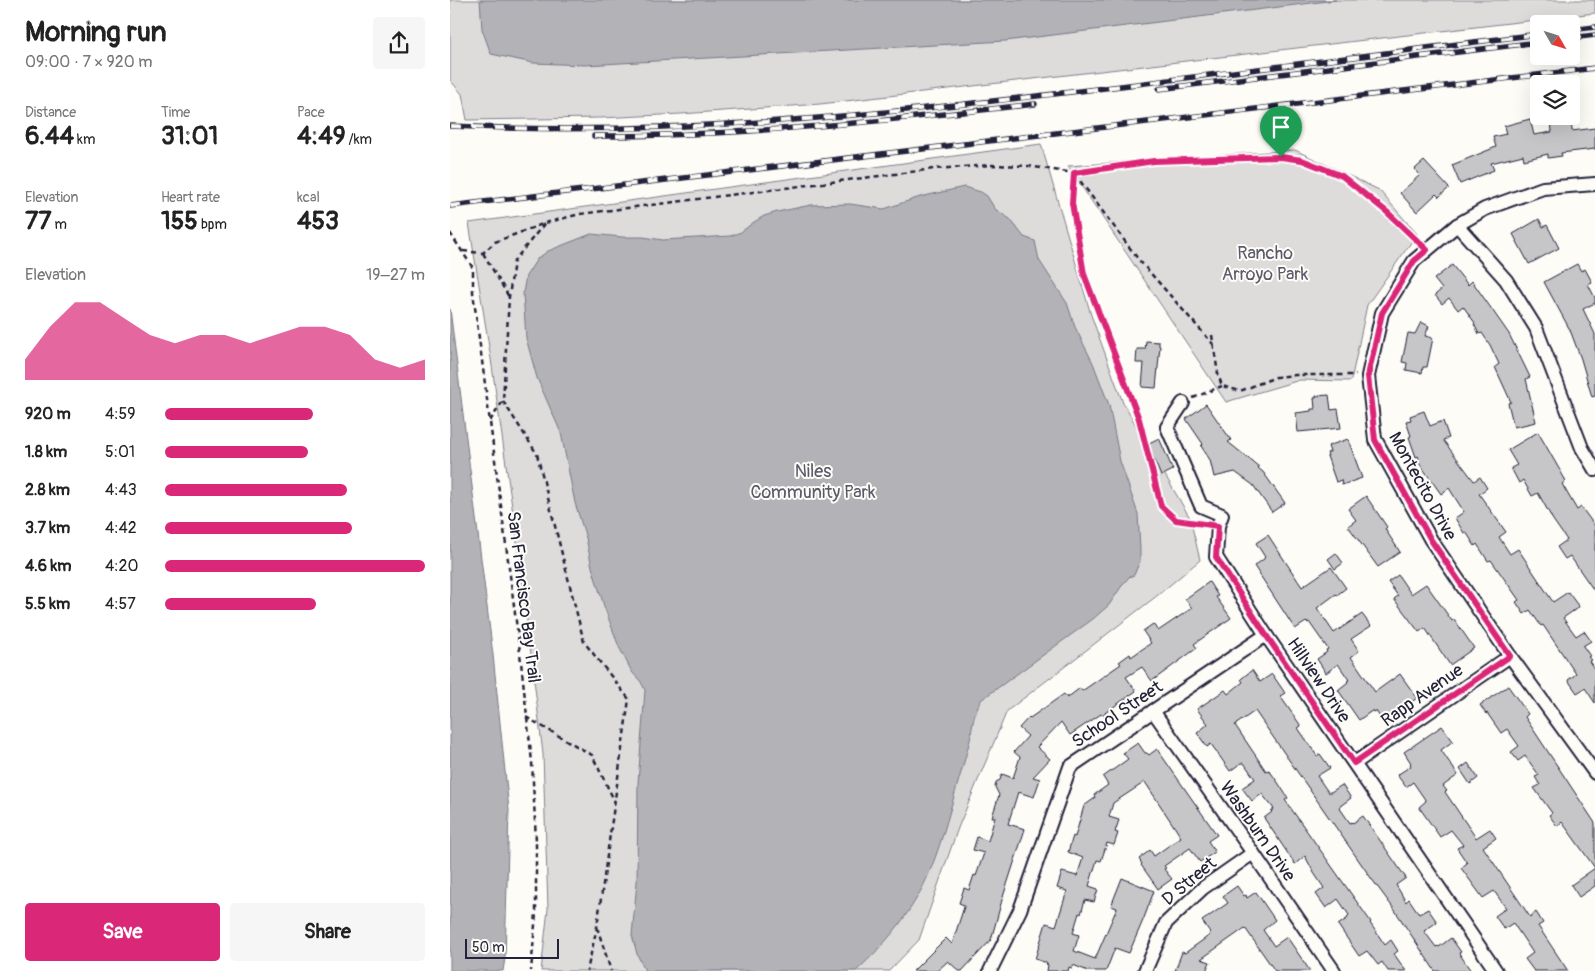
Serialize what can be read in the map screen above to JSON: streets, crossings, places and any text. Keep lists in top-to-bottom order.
{
  "streets": {
    "street": [
      "Montecito Drive",
      "Hillview Drive",
      "Rapp Avenue",
      "School Street",
      "Washburn Drive",
      "D Street"
    ],
    "path": ["San Francisco Bay Trail"]
  },
  "crossings": [
    ["Montecito Drive", "Rapp Avenue"],
    ["Hillview Drive", "Rapp Avenue"],
    ["Hillview Drive", "School Street"],
    ["School Street", "Washburn Drive"],
    ["Washburn Drive", "D Street"]
  ],
  "parks": ["Rancho Arroyo Park", "Niles Community Park"],
  "scale_bar": "50 m",
  "north": "bottom right",
  "page": {
    "heading": ["Morning run", "09:00 · 7 × 920 m"],
    "stats": [
      ["Distance", "6.44 km"],
      ["Time", "31:01"],
      ["Pace", "4:49 /km"],
      ["Elevation", "77 m"],
      ["Heart rate", "155 bpm"],
      ["kcal", "453"]
    ],
    "chart": ["Elevation", "19–27 m"],
    "list": [
      {
        "name": "920 m",
        "note": "4:59"
      },
      {
        "name": "1.8 km",
        "note": "5:01"
      },
      {
        "name": "2.8 km",
        "note": "4:43"
      },
      {
        "name": "3.7 km",
        "note": "4:42"
      },
      {
        "name": "4.6 km",
        "note": "4:20"
      },
      {
        "name": "5.5 km",
        "note": "4:57"
      }
    ],
    "buttons": ["Save", "Share"],
    "scale": "50 m"
  }
}
